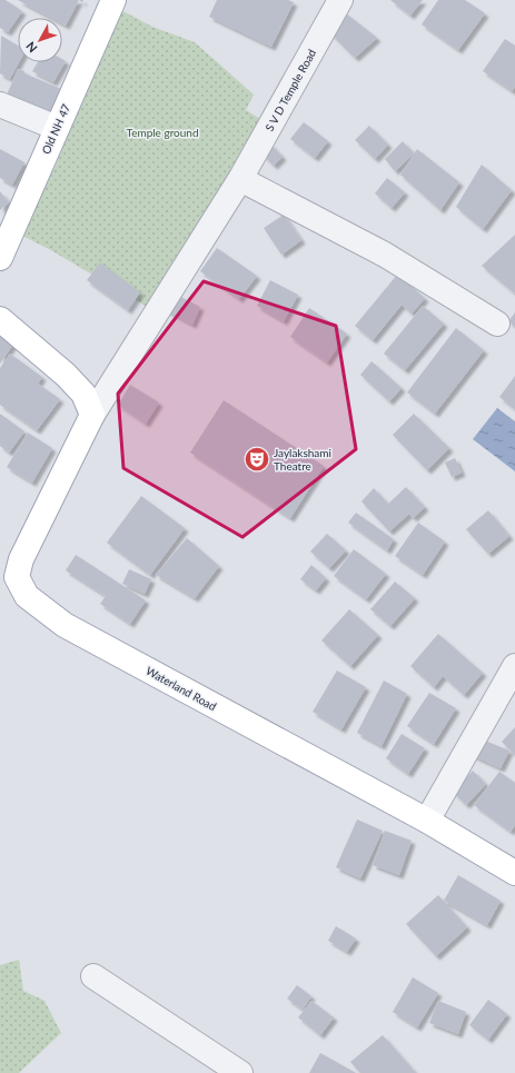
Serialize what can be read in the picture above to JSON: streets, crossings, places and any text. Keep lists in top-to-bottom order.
{
  "streets": {
    "main road": ["Old NH 47", "Waterland Road"],
    "street": ["S V D Temple Road"]
  },
  "crossings": [
    ["S V D Temple Road", "Waterland Road"]
  ],
  "parks": ["Temple ground"],
  "places": {
    "theatre": ["Jaylakshami Theatre"]
  },
  "north": "bottom left"
}
